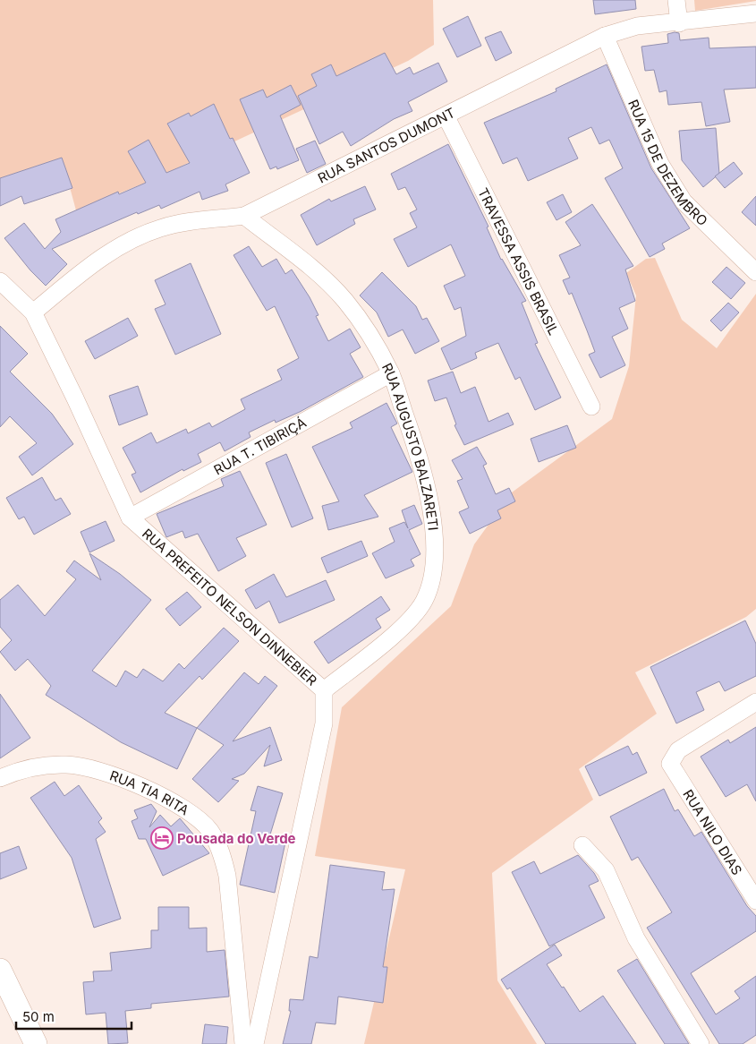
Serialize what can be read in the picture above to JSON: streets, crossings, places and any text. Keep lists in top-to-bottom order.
{
  "streets": {
    "street": [
      "RUA SANTOS DUMONT",
      "RUA 15 DE DEZEMBRO",
      "TRAVESSA ASSIS BRASIL",
      "RUA T. TIBIRIÇÁ",
      "RUA AUGUSTO BALZARETI",
      "RUA PREFEITO NELSON DINNEBIER",
      "RUA TIA RITA",
      "RUA NILO DIAS"
    ]
  },
  "crossings": [
    ["RUA SANTOS DUMONT", "RUA 15 DE DEZEMBRO"],
    ["RUA SANTOS DUMONT", "TRAVESSA ASSIS BRASIL"],
    ["RUA SANTOS DUMONT", "RUA AUGUSTO BALZARETI"],
    ["RUA SANTOS DUMONT", "RUA PREFEITO NELSON DINNEBIER"],
    ["RUA T. TIBIRIÇÁ", "RUA AUGUSTO BALZARETI"],
    ["RUA T. TIBIRIÇÁ", "RUA PREFEITO NELSON DINNEBIER"],
    ["RUA AUGUSTO BALZARETI", "RUA PREFEITO NELSON DINNEBIER"]
  ],
  "places": {
    "hotel": ["Pousada do Verde"]
  },
  "scale_bar": "50 m"
}
